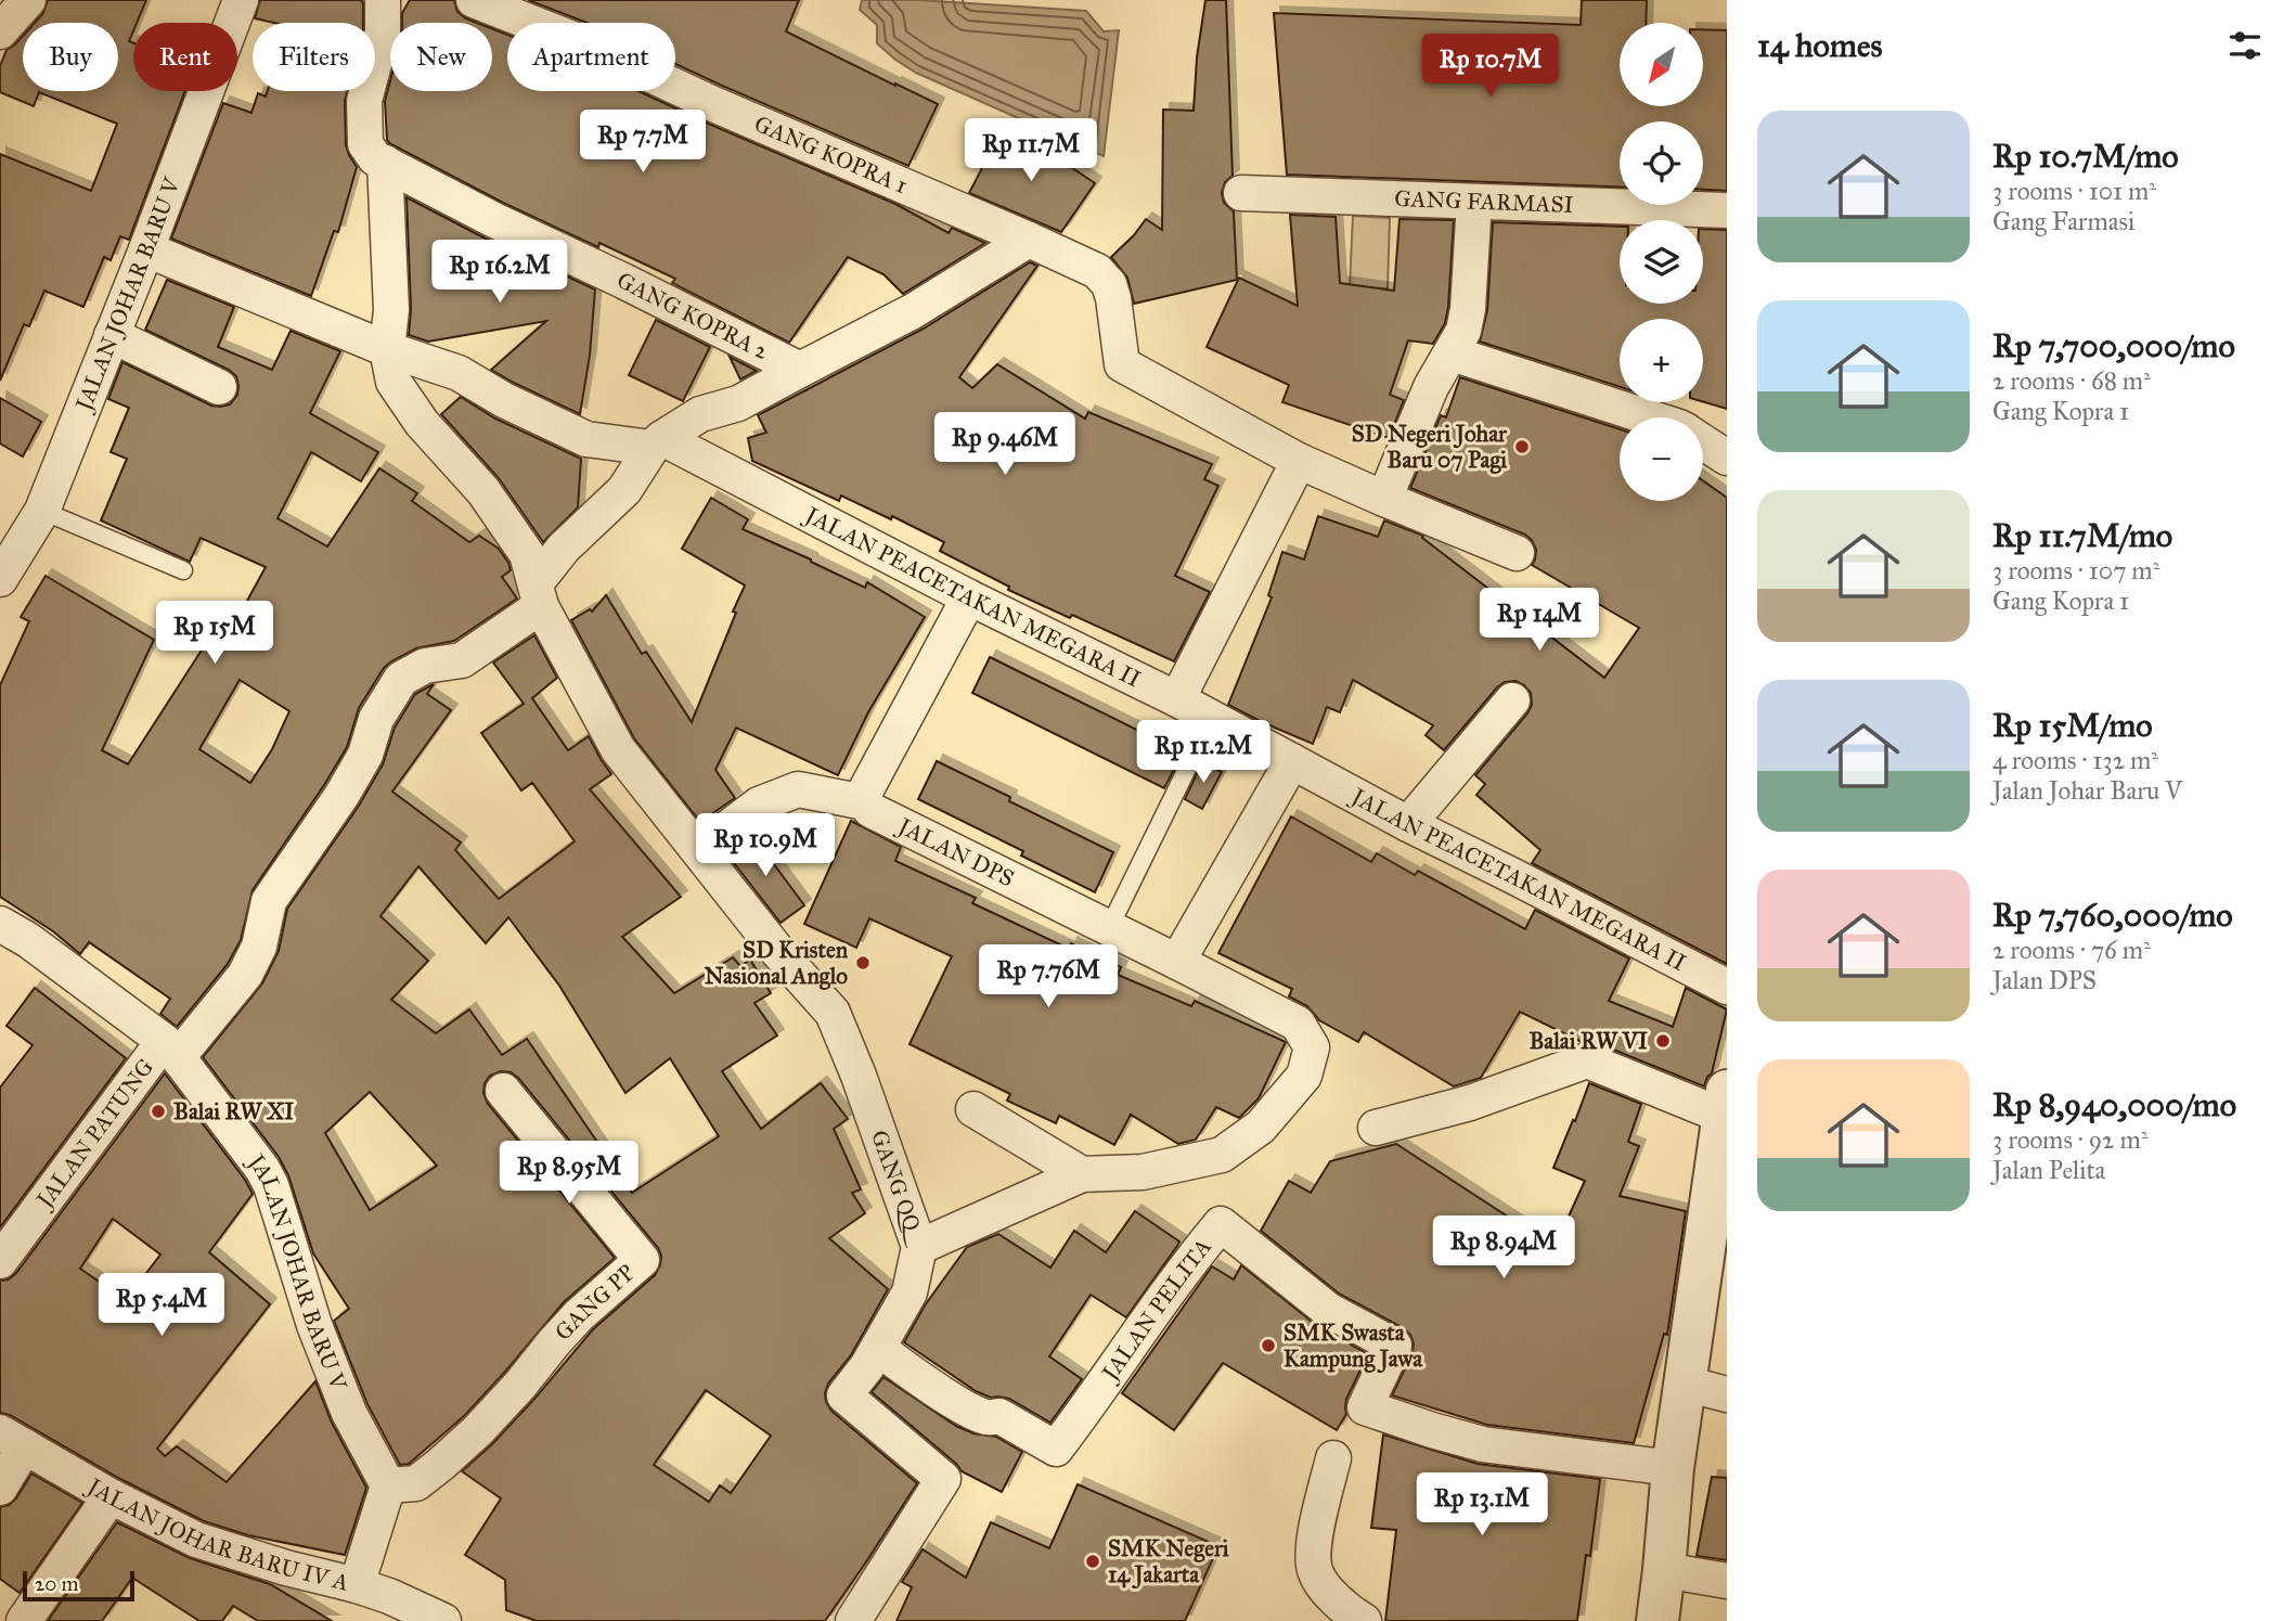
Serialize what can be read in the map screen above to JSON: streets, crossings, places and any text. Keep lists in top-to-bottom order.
{
  "streets": {
    "street": [
      "GANG KOPRA 1",
      "GANG FARMASI",
      "JALAN JOHAR BARU V",
      "GANG KOPRA 2",
      "JALAN PEACETAKAN MEGARA II",
      "JALAN DPS",
      "JALAN PATUNG",
      "GANG QQ",
      "GANG PP",
      "JALAN PELITA",
      "JALAN JOHAR BARU IV A"
    ]
  },
  "crossings": [
    ["JALAN JOHAR BARU V", "JALAN PEACETAKAN MEGARA II"],
    ["JALAN JOHAR BARU V", "JALAN PATUNG"],
    ["JALAN JOHAR BARU V", "GANG PP"],
    ["GANG KOPRA 2", "GANG QQ"],
    ["JALAN PEACETAKAN MEGARA II", "JALAN PATUNG"],
    ["JALAN PEACETAKAN MEGARA II", "GANG QQ"],
    ["JALAN PATUNG", "GANG QQ"],
    ["GANG QQ", "JALAN PELITA"]
  ],
  "places": [
    "SD Negeri Johar Baru 07 Pagi",
    "SD Kristen Nasional Anglo",
    "Balai RW VI",
    "Balai RW XI",
    "SMK Swasta Kampung Jawa",
    "SMK Negeri 14 Jakarta"
  ],
  "scale_bar": "20 m",
  "north": "bottom left",
  "page": {
    "heading": "14 homes",
    "map_buttons": ["+", "−"],
    "chip": [
      "Buy",
      "Rent",
      "Filters",
      "New",
      "Apartment"
    ],
    "price": [
      "Rp 10.7M",
      "Rp 7.7M",
      "Rp 11.7M",
      "Rp 16.2M",
      "Rp 9.46M",
      "Rp 14M",
      "Rp 15M",
      "Rp 11.2M",
      "Rp 10.9M",
      "Rp 7.76M",
      "Rp 8.95M",
      "Rp 8.94M",
      "Rp 5.4M",
      "Rp 13.1M"
    ],
    "list": [
      {
        "name": "Rp 10.7M/mo",
        "note": "3 rooms · 101 m² · Gang Farmasi"
      },
      {
        "name": "Rp 7,700,000/mo",
        "note": "2 rooms · 68 m² · Gang Kopra 1"
      },
      {
        "name": "Rp 11.7M/mo",
        "note": "3 rooms · 107 m² · Gang Kopra 1"
      },
      {
        "name": "Rp 15M/mo",
        "note": "4 rooms · 132 m² · Jalan Johar Baru V"
      },
      {
        "name": "Rp 7,760,000/mo",
        "note": "2 rooms · 76 m² · Jalan DPS"
      },
      {
        "name": "Rp 8,940,000/mo",
        "note": "3 rooms · 92 m² · Jalan Pelita"
      }
    ],
    "scale": "20 m"
  }
}
